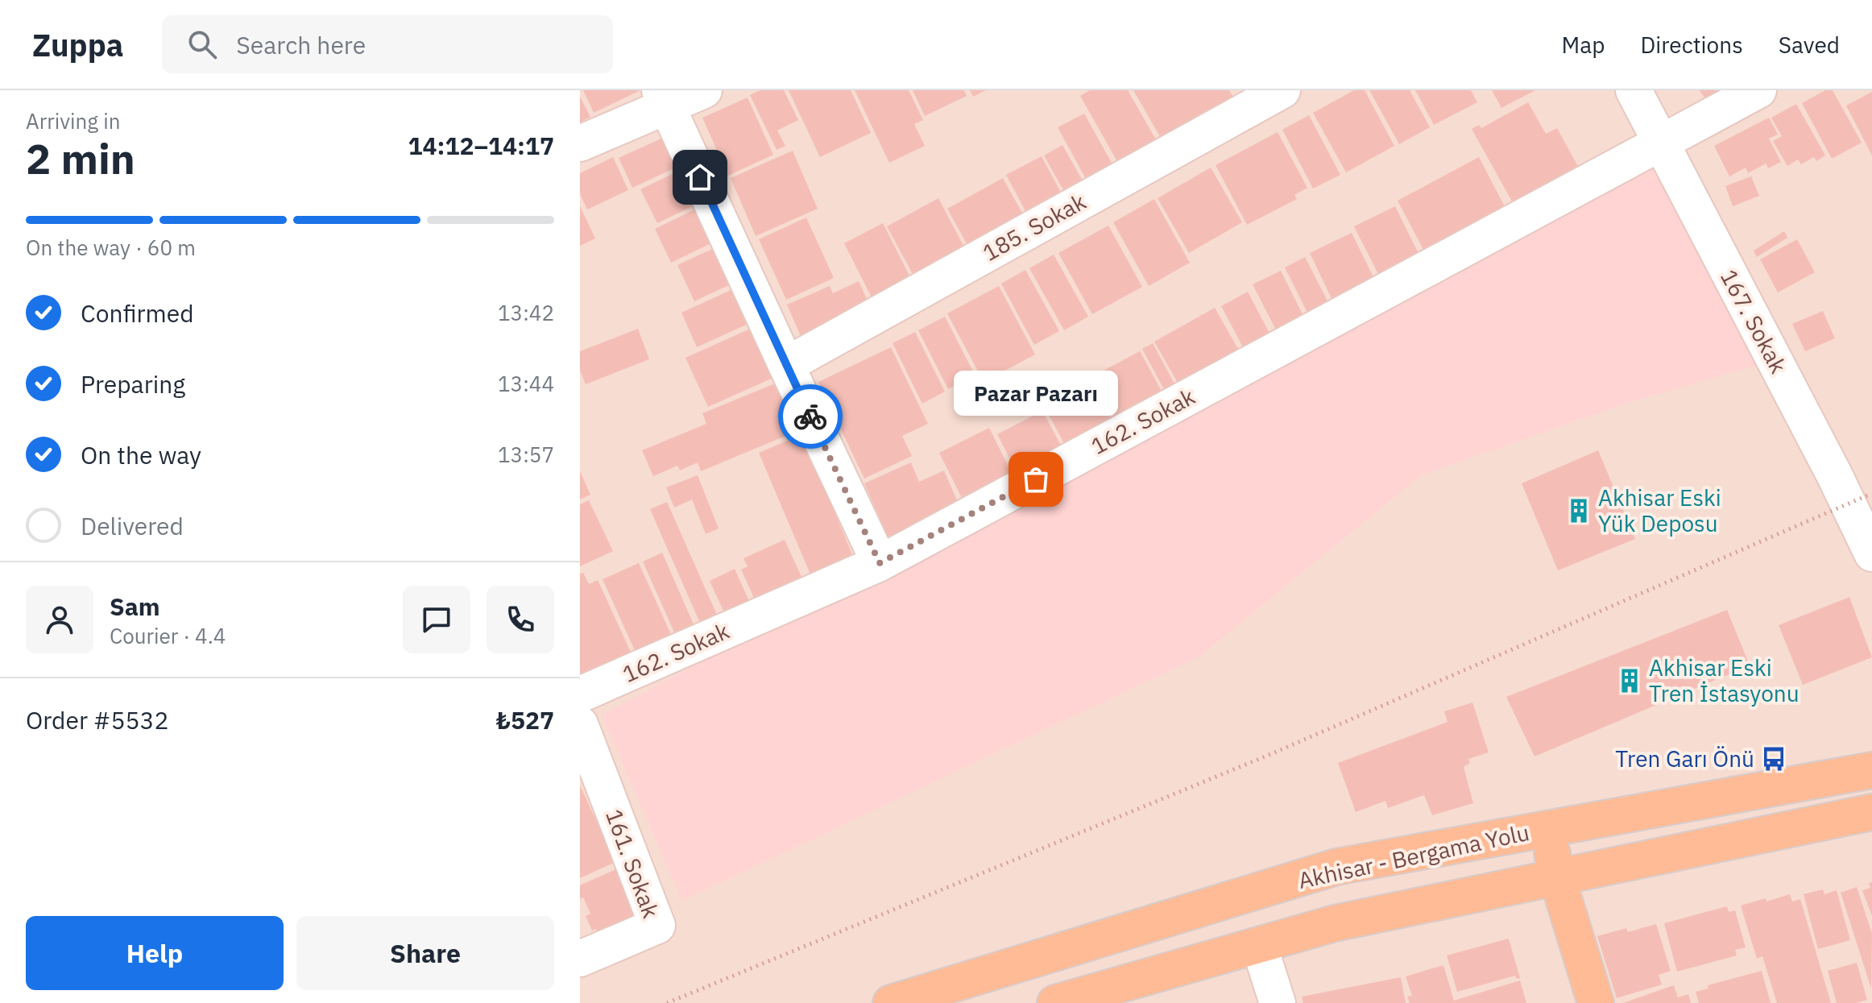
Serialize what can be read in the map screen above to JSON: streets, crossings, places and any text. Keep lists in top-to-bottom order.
{
  "streets": {
    "main road": ["Akhisar - Bergama Yolu"],
    "street": [
      "185. Sokak",
      "167. Sokak",
      "162. Sokak",
      "161. Sokak"
    ]
  },
  "crossings": [
    ["167. Sokak", "162. Sokak"]
  ],
  "places": {
    "other": ["Pazar Pazarı"],
    "building": ["Akhisar Eski Yük Deposu", "Akhisar Eski Tren İstasyonu"],
    "bus stop": ["Tren Garı Önü"]
  },
  "page": {
    "header": "Zuppa",
    "search": "Search here",
    "nav": ["Map", "Directions", "Saved"],
    "heading": ["2 min", "Arriving in", "14:12–14:17"],
    "panel": [
      "Sam",
      "Courier · 4.4",
      "Order #5532",
      "₺527"
    ],
    "bar": "On the way · 60 m",
    "list": [
      ["Confirmed", "13:42"],
      ["Preparing", "13:44"],
      ["On the way", "13:57"],
      "Delivered"
    ],
    "bubble": "Pazar Pazarı",
    "buttons": ["Help", "Share"]
  }
}
